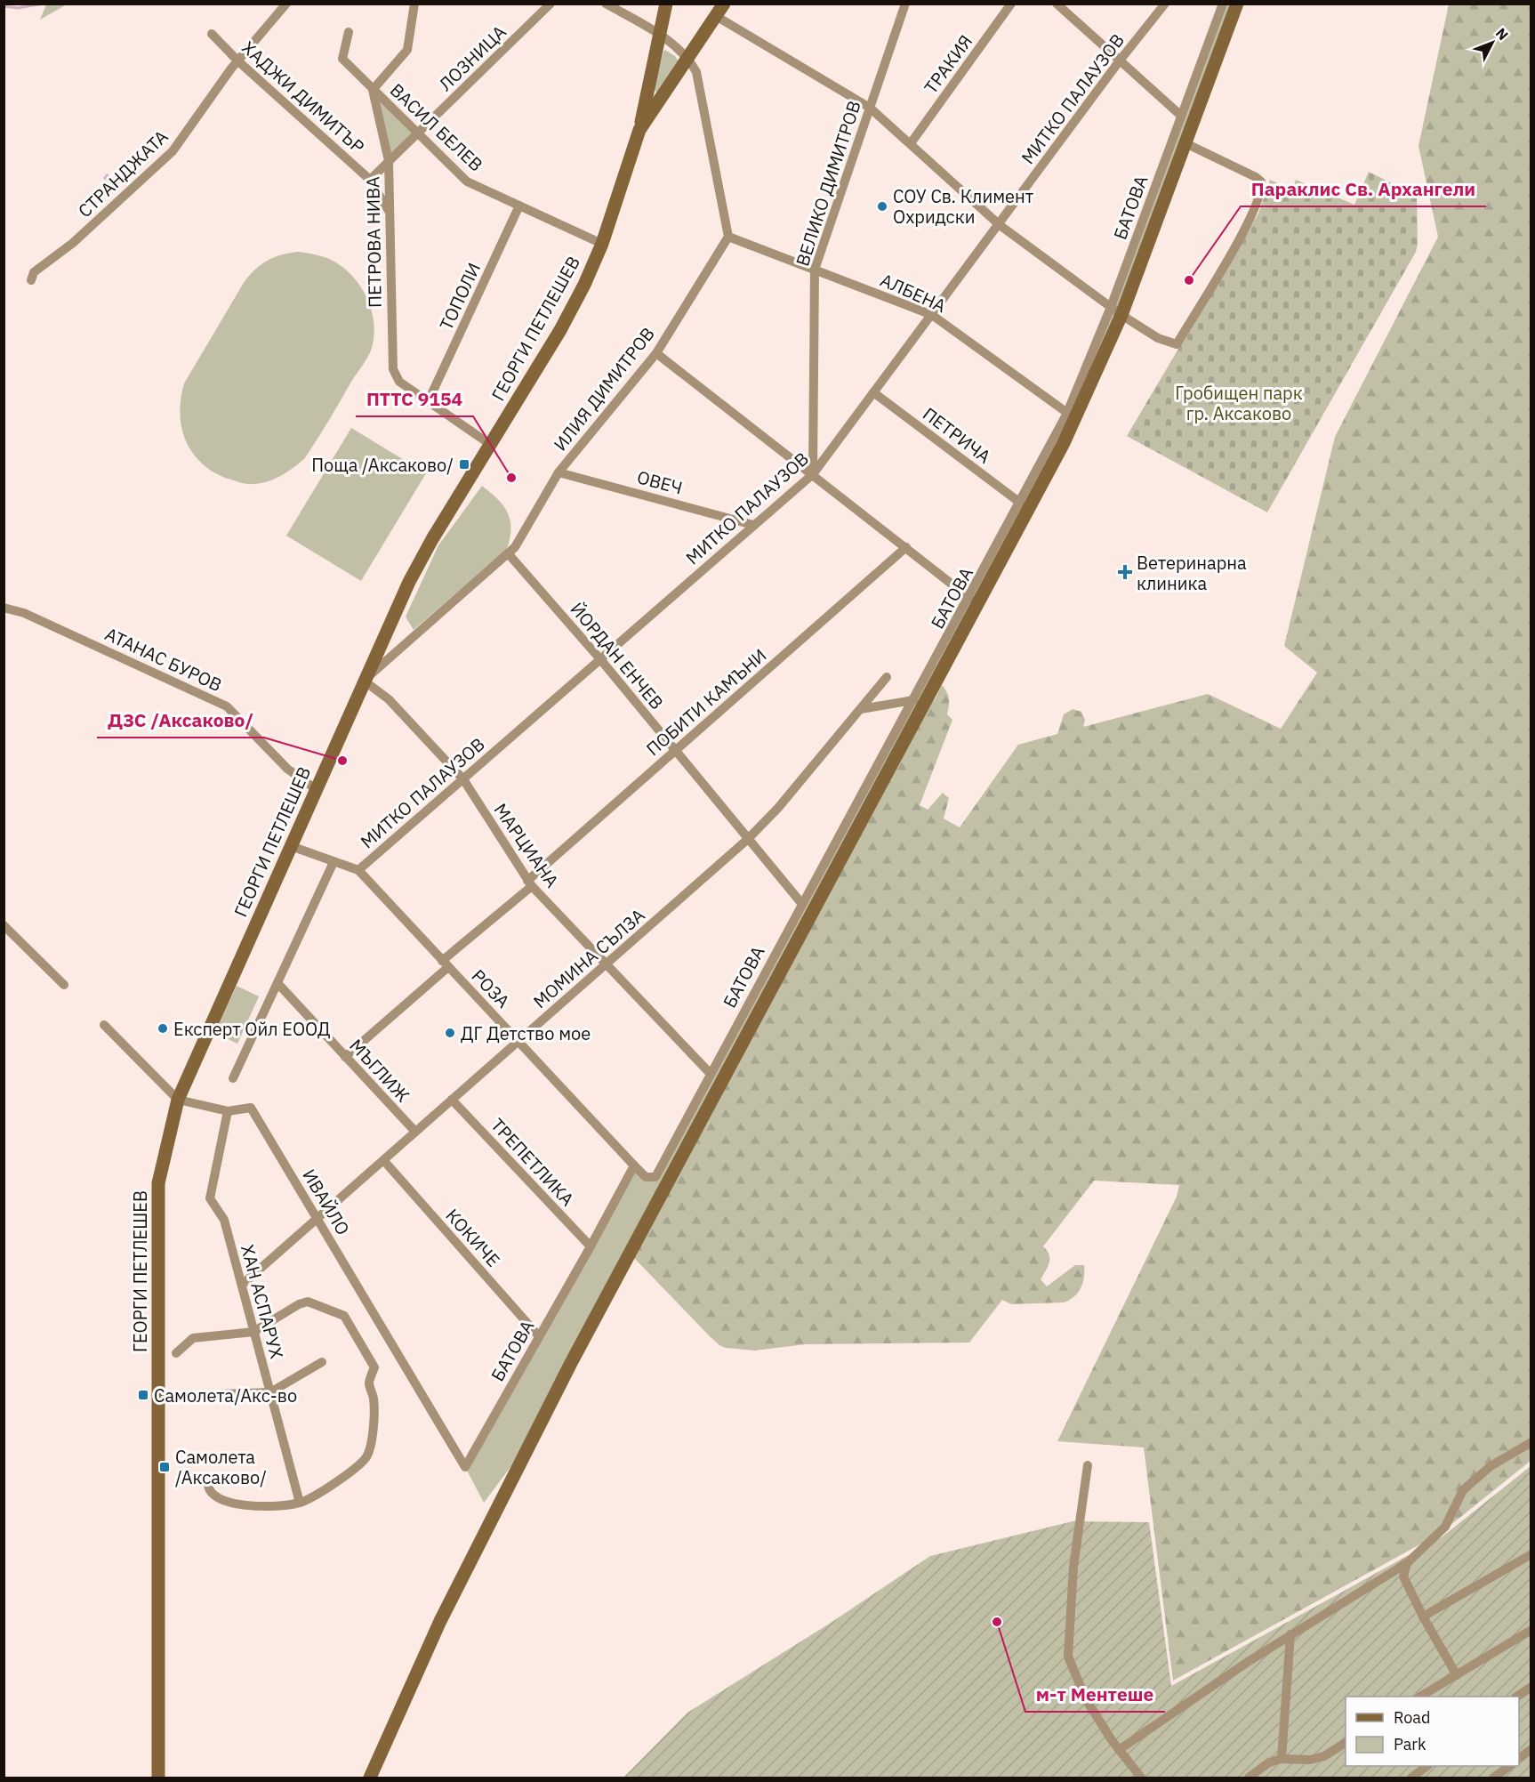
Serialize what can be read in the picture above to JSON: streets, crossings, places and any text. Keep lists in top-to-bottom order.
{
  "streets": {
    "main road": ["ГЕОРГИ ПЕТЛЕШЕВ"],
    "street": [
      "ЛОЗНИЦА",
      "ТРАКИЯ",
      "ХАДЖИ ДИМИТЪР",
      "МИТКО ПАЛАУЗОВ",
      "ВАСИЛ БЕЛЕВ",
      "СТРАНДЖАТА",
      "ВЕЛИКО ДИМИТРОВ",
      "БАТОВА",
      "ПЕТРОВА НИВА",
      "АЛБЕНА",
      "ТОПОЛИ",
      "ИЛИЯ ДИМИТРОВ",
      "ПЕТРИЧА",
      "ОВЕЧ",
      "ЙОРДАН ЕНЧЕВ",
      "АТАНАС БУРОВ",
      "ПОБИТИ КАМЪНИ",
      "МАРЦИАНА",
      "МОМИНА СЪЛЗА",
      "РОЗА",
      "МЪГЛИЖ",
      "ТРЕПЕТЛИКА",
      "ИВАЙЛО",
      "КОКИЧЕ",
      "ХАН АСПАРУХ"
    ]
  },
  "crossings": [
    ["ЛОЗНИЦА", "ХАДЖИ ДИМИТЪР"],
    ["ЛОЗНИЦА", "ВАСИЛ БЕЛЕВ"],
    ["ЛОЗНИЦА", "ПЕТРОВА НИВА"],
    ["ХАДЖИ ДИМИТЪР", "СТРАНДЖАТА"],
    ["ХАДЖИ ДИМИТЪР", "ПЕТРОВА НИВА"],
    ["МИТКО ПАЛАУЗОВ", "ВЕЛИКО ДИМИТРОВ"],
    ["МИТКО ПАЛАУЗОВ", "АЛБЕНА"],
    ["МИТКО ПАЛАУЗОВ", "ПЕТРИЧА"],
    ["МИТКО ПАЛАУЗОВ", "ОВЕЧ"],
    ["МИТКО ПАЛАУЗОВ", "ЙОРДАН ЕНЧЕВ"],
    ["МИТКО ПАЛАУЗОВ", "МАРЦИАНА"],
    ["МИТКО ПАЛАУЗОВ", "РОЗА"],
    ["ВАСИЛ БЕЛЕВ", "ПЕТРОВА НИВА"],
    ["ВАСИЛ БЕЛЕВ", "ТОПОЛИ"],
    ["ВАСИЛ БЕЛЕВ", "ГЕОРГИ ПЕТЛЕШЕВ"],
    ["ВЕЛИКО ДИМИТРОВ", "АЛБЕНА"],
    ["БАТОВА", "АЛБЕНА"],
    ["БАТОВА", "ПЕТРИЧА"],
    ["БАТОВА", "ЙОРДАН ЕНЧЕВ"],
    ["БАТОВА", "МАРЦИАНА"],
    ["БАТОВА", "РОЗА"],
    ["БАТОВА", "ТРЕПЕТЛИКА"],
    ["БАТОВА", "ИВАЙЛО"],
    ["БАТОВА", "КОКИЧЕ"],
    ["ПЕТРОВА НИВА", "ТОПОЛИ"],
    ["ПЕТРОВА НИВА", "ГЕОРГИ ПЕТЛЕШЕВ"],
    ["АЛБЕНА", "ИЛИЯ ДИМИТРОВ"],
    ["ГЕОРГИ ПЕТЛЕШЕВ", "ИЛИЯ ДИМИТРОВ"],
    ["ГЕОРГИ ПЕТЛЕШЕВ", "АТАНАС БУРОВ"],
    ["ГЕОРГИ ПЕТЛЕШЕВ", "МАРЦИАНА"],
    ["ГЕОРГИ ПЕТЛЕШЕВ", "РОЗА"],
    ["ГЕОРГИ ПЕТЛЕШЕВ", "ИВАЙЛО"],
    ["ИЛИЯ ДИМИТРОВ", "ОВЕЧ"],
    ["ИЛИЯ ДИМИТРОВ", "ЙОРДАН ЕНЧЕВ"],
    ["ИЛИЯ ДИМИТРОВ", "МАРЦИАНА"],
    ["ЙОРДАН ЕНЧЕВ", "ПОБИТИ КАМЪНИ"],
    ["ЙОРДАН ЕНЧЕВ", "МОМИНА СЪЛЗА"],
    ["ПОБИТИ КАМЪНИ", "МАРЦИАНА"],
    ["ПОБИТИ КАМЪНИ", "РОЗА"],
    ["ПОБИТИ КАМЪНИ", "МЪГЛИЖ"],
    ["МАРЦИАНА", "МОМИНА СЪЛЗА"],
    ["МОМИНА СЪЛЗА", "РОЗА"],
    ["МОМИНА СЪЛЗА", "МЪГЛИЖ"],
    ["МОМИНА СЪЛЗА", "ТРЕПЕТЛИКА"],
    ["МОМИНА СЪЛЗА", "ИВАЙЛО"],
    ["МОМИНА СЪЛЗА", "КОКИЧЕ"],
    ["МОМИНА СЪЛЗА", "ХАН АСПАРУХ"],
    ["ИВАЙЛО", "ХАН АСПАРУХ"]
  ],
  "parks": ["Гробищен парк гр. Аксаково"],
  "places": {
    "other": [
      "СОУ Св. Климент Охридски",
      "Параклис Св. Архангели",
      "ПТТС 9154",
      "ДЗС /Аксаково/",
      "Експерт Ойл ЕООД",
      "ДГ Детство мое",
      "м-т Ментeше"
    ],
    "transit": ["Поща /Аксаково/", "Самолета/Акс-во", "Самолета /Аксаково/"],
    "health": ["Ветеринарна клиника"]
  },
  "legend": ["Road", "Park"],
  "north": "top right"
}
